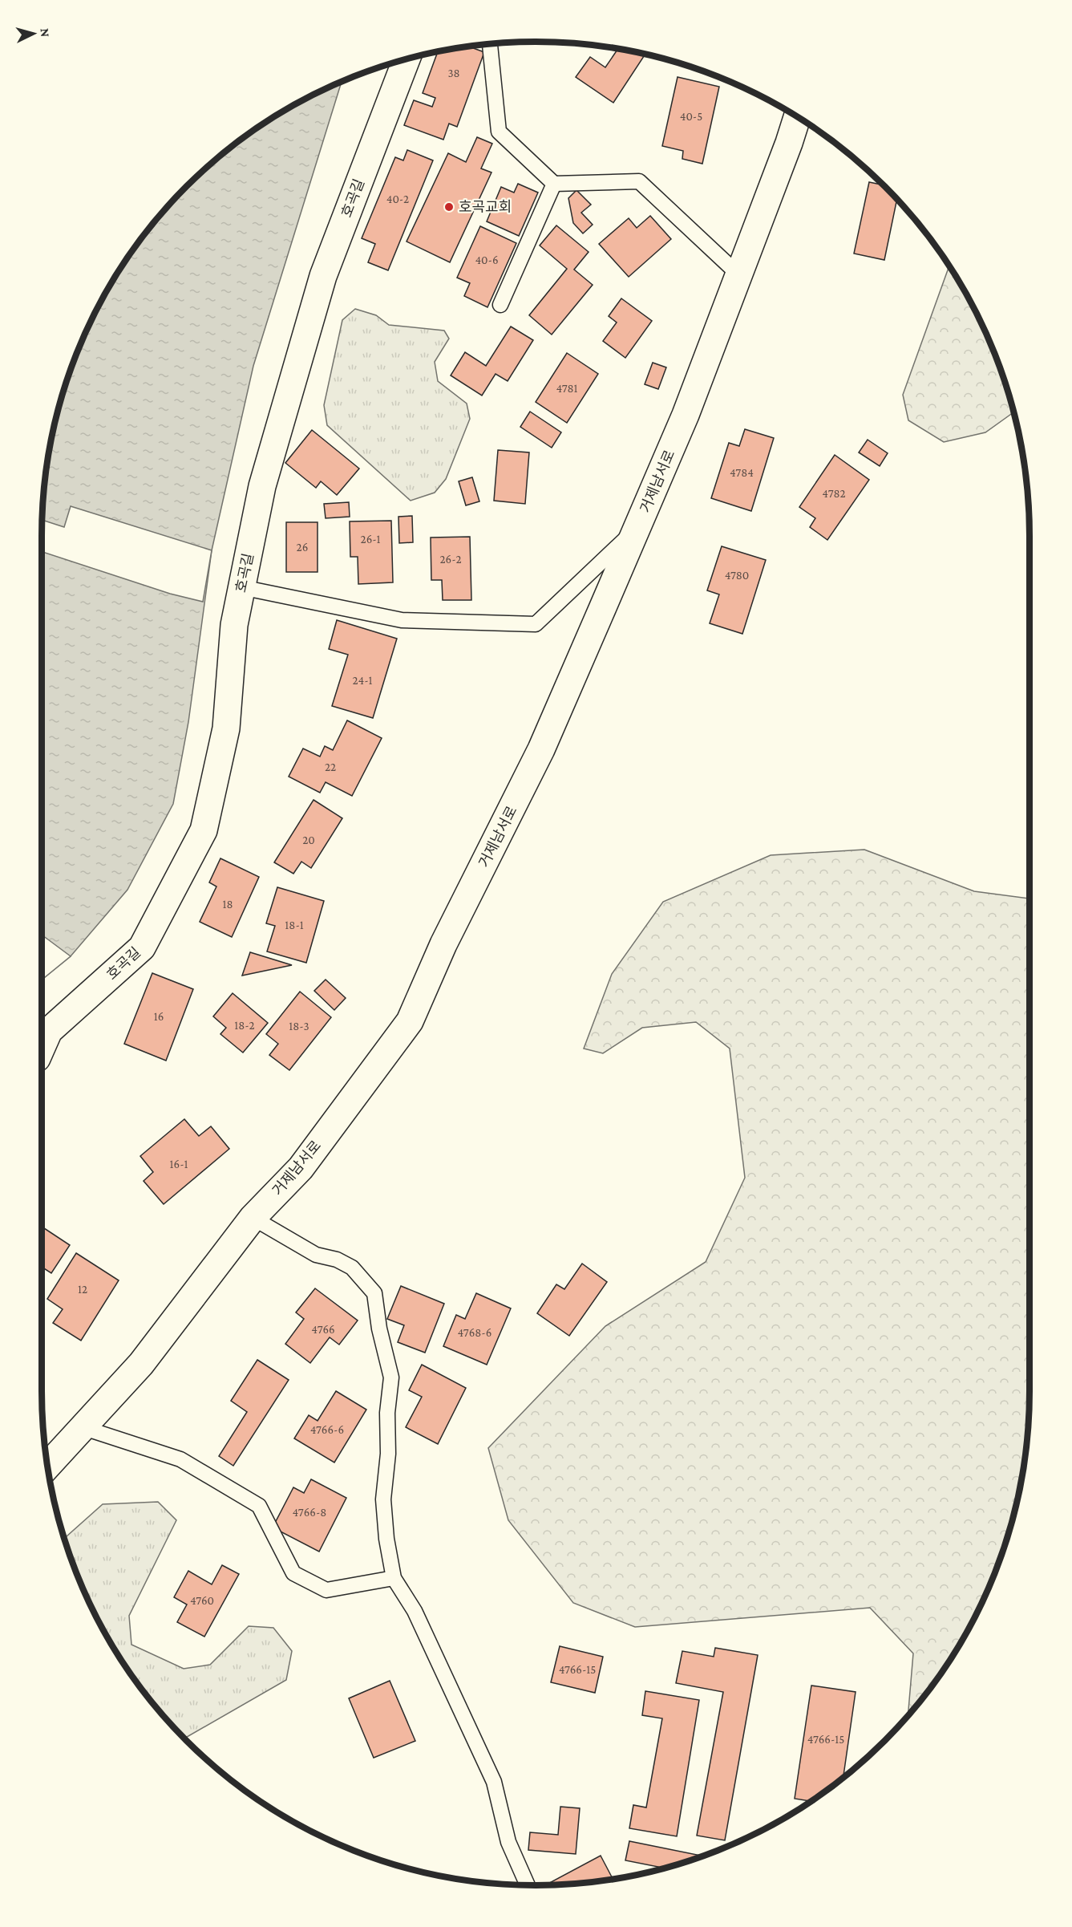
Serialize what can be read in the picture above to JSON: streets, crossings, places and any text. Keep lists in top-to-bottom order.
{
  "streets": {
    "main road": ["호곡길", "거제남서로"]
  },
  "places": ["호곡교회"],
  "house_numbers": [
    "38",
    "40-5",
    "40-2",
    "40-6",
    "4781",
    "4784",
    "4782",
    "26-1",
    "26",
    "26-2",
    "4780",
    "24-1",
    "22",
    "20",
    "18",
    "18-1",
    "16",
    "18-2",
    "18-3",
    "16-1",
    "12",
    "4766",
    "4768-6",
    "4766-6",
    "4766-8",
    "4760",
    "4766-15",
    "4766-15"
  ],
  "north": "right"
}
